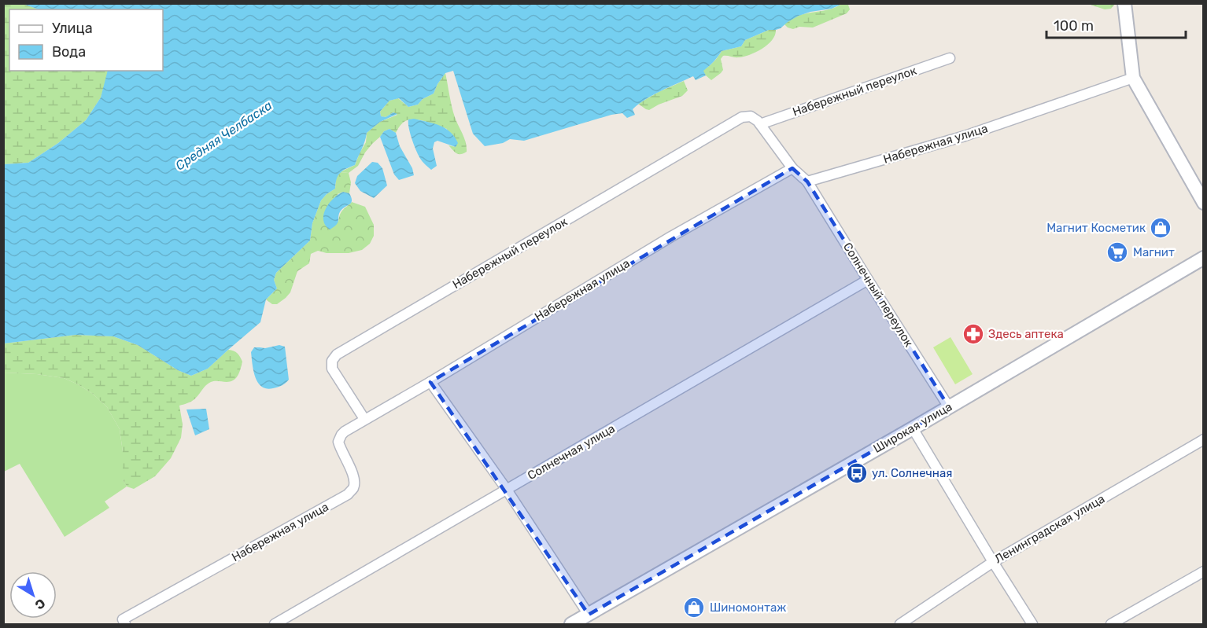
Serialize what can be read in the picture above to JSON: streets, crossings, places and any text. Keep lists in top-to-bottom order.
{
  "streets": {
    "street": [
      "Набережный переулок",
      "Набережная улица",
      "Солнечный переулок",
      "Широкая улица",
      "Солнечная улица",
      "Ленинградская улица"
    ]
  },
  "crossings": [
    ["Набережный переулок", "Набережная улица"],
    ["Набережная улица", "Солнечный переулок"],
    ["Солнечный переулок", "Широкая улица"],
    ["Солнечный переулок", "Солнечная улица"]
  ],
  "water": ["Средняя Челбаска"],
  "places": {
    "shop": ["Магнит Косметик", "Шиномонтаж"],
    "supermarket": ["Магнит"],
    "pharmacy": ["Здесь аптека"],
    "bus stop": ["ул. Солнечная"]
  },
  "legend": ["Улица", "Вода"],
  "scale_bar": "100 m",
  "north": "bottom right"
}
